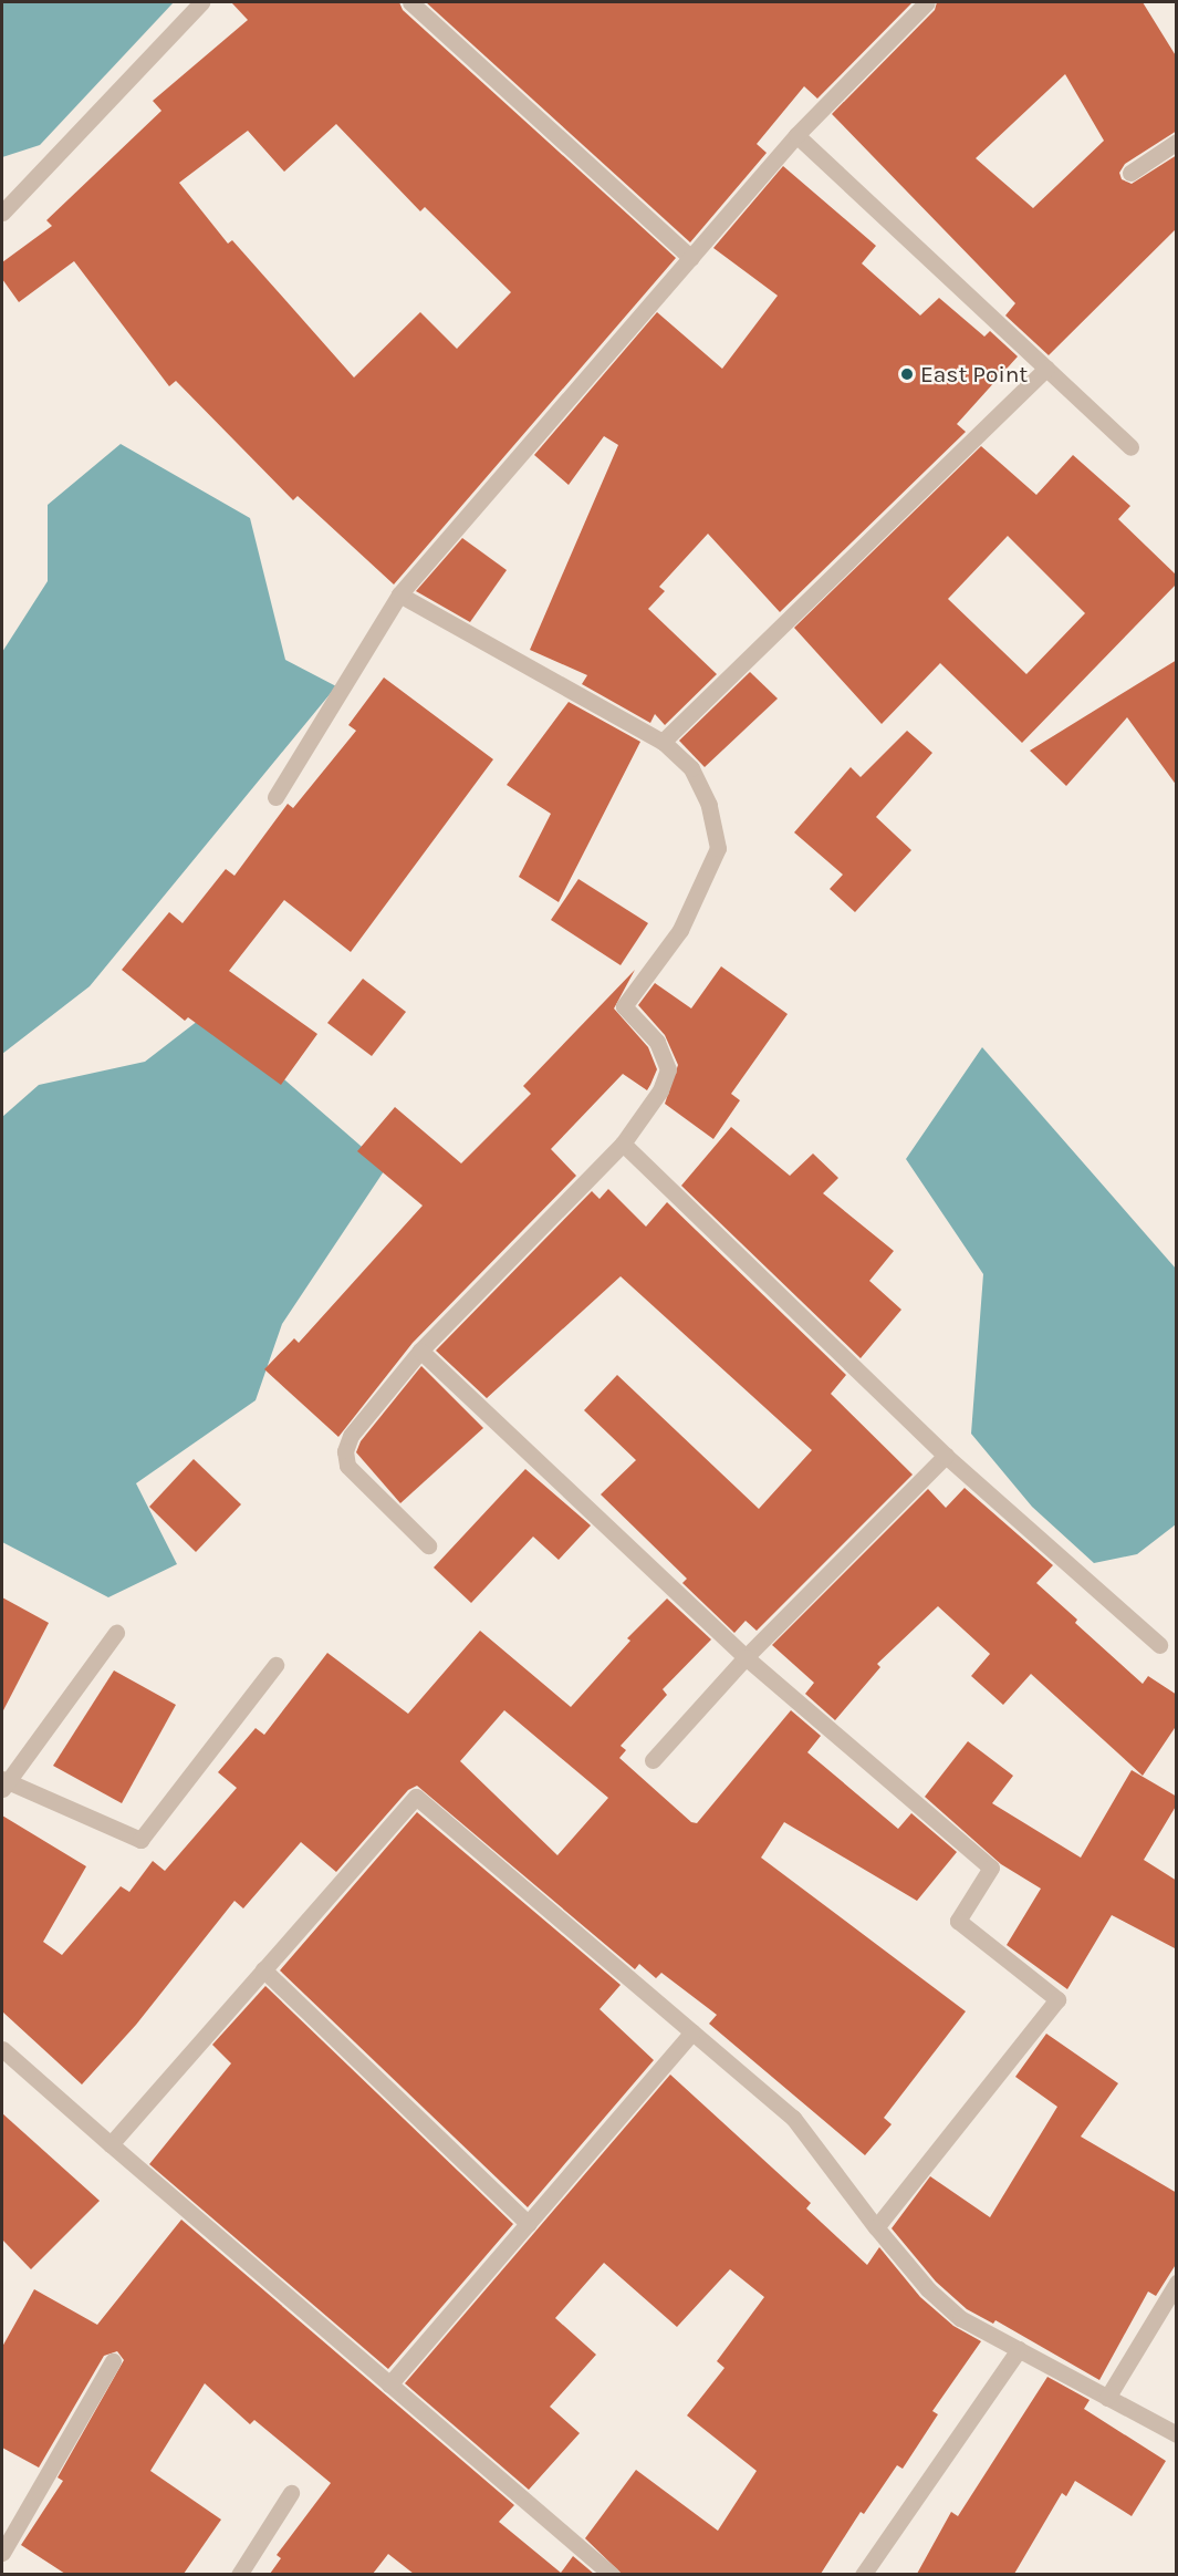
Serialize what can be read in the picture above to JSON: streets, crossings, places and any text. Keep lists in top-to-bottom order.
{
  "places": ["East Point"]
}
